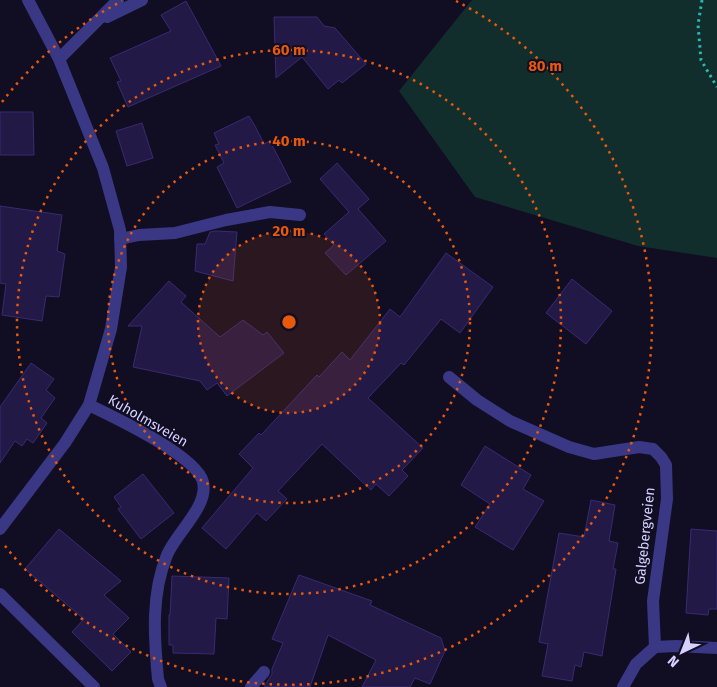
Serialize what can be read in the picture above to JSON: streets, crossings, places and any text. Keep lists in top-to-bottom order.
{
  "streets": {
    "street": ["Kuholmsveien", "Galgebergveien"]
  },
  "north": "bottom left",
  "rings": [
    "60 m",
    "80 m",
    "40 m",
    "20 m"
  ]
}
